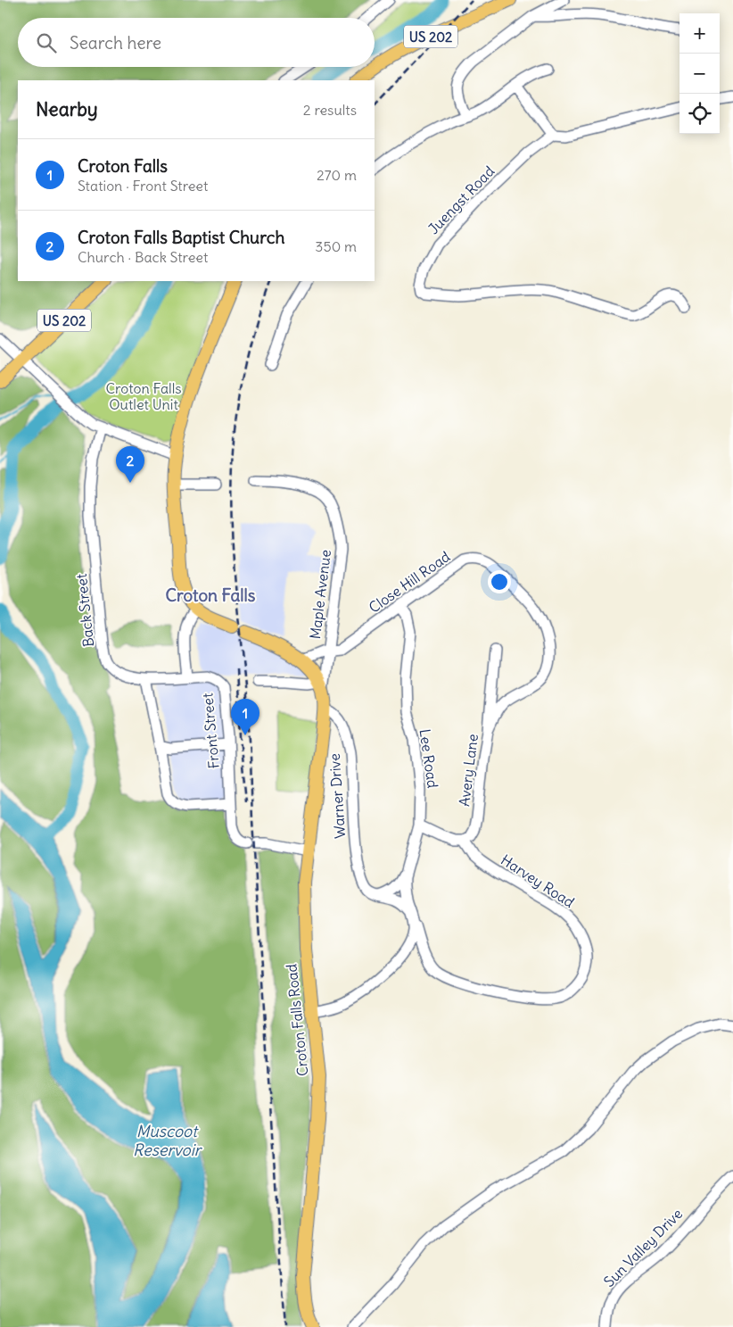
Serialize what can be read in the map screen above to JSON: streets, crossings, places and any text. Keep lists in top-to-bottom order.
{
  "streets": {
    "main road": ["US 202", "Croton Falls Road"],
    "street": [
      "Juengst Road",
      "Close Hill Road",
      "Maple Avenue",
      "Back Street",
      "Front Street",
      "Lee Road",
      "Avery Lane",
      "Warner Drive",
      "Harvey Road",
      "Sun Valley Drive"
    ]
  },
  "crossings": [
    ["Close Hill Road", "Maple Avenue"],
    ["Close Hill Road", "Lee Road"],
    ["Close Hill Road", "Avery Lane"],
    ["Back Street", "Front Street"],
    ["Front Street", "Croton Falls Road"],
    ["Lee Road", "Harvey Road"],
    ["Avery Lane", "Harvey Road"],
    ["Warner Drive", "Croton Falls Road"]
  ],
  "districts": ["Croton Falls"],
  "water": ["Muscoot Reservoir"],
  "parks": ["Croton Falls Outlet Unit"],
  "page": {
    "map_buttons": ["+", "−"],
    "search": "Search here",
    "heading": ["Nearby", "2 results"],
    "list": [
      {
        "mark": "1",
        "name": "Croton Falls",
        "note": "Station · Front Street",
        "value": "270 m"
      },
      {
        "mark": "2",
        "name": "Croton Falls Baptist Church",
        "note": "Church · Back Street",
        "value": "350 m"
      }
    ],
    "pins": ["2", "1"]
  }
}
